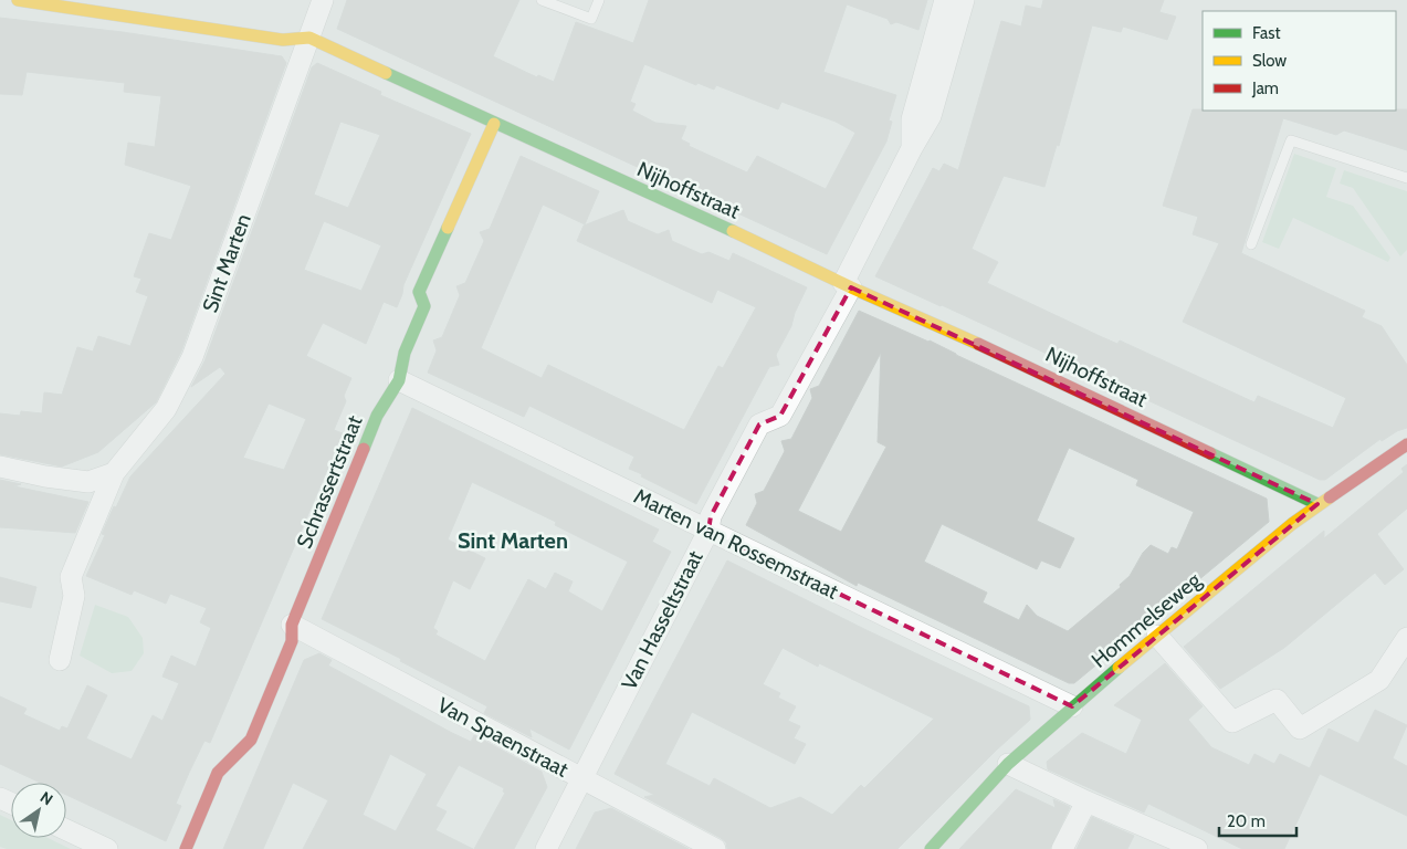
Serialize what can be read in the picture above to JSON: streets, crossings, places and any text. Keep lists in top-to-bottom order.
{
  "streets": {
    "street": [
      "Nijhoffstraat",
      "Sint Marten",
      "Schrassertstraat",
      "Marten van Rossemstraat",
      "Van Hasseltstraat",
      "Hommelseweg",
      "Van Spaenstraat"
    ]
  },
  "crossings": [
    ["Nijhoffstraat", "Sint Marten"],
    ["Nijhoffstraat", "Schrassertstraat"],
    ["Nijhoffstraat", "Van Hasseltstraat"],
    ["Nijhoffstraat", "Hommelseweg"],
    ["Schrassertstraat", "Marten van Rossemstraat"],
    ["Schrassertstraat", "Van Spaenstraat"],
    ["Marten van Rossemstraat", "Van Hasseltstraat"],
    ["Marten van Rossemstraat", "Hommelseweg"],
    ["Van Hasseltstraat", "Van Spaenstraat"]
  ],
  "districts": ["Sint Marten"],
  "legend": ["Fast", "Slow", "Jam"],
  "scale_bar": "20 m",
  "north": "top right"
}
